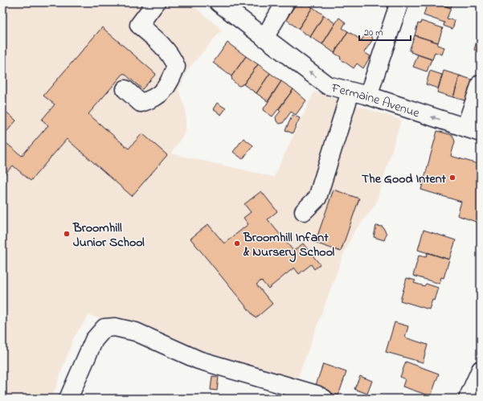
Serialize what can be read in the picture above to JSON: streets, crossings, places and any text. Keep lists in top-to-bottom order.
{
  "streets": {
    "street": ["Fermaine Avenue"]
  },
  "one_way": ["Fermaine Avenue"],
  "places": ["The Good Intent", "Broomhill Junior School", "Broomhill Infant & Nursery School"],
  "scale_bar": "20 m"
}
